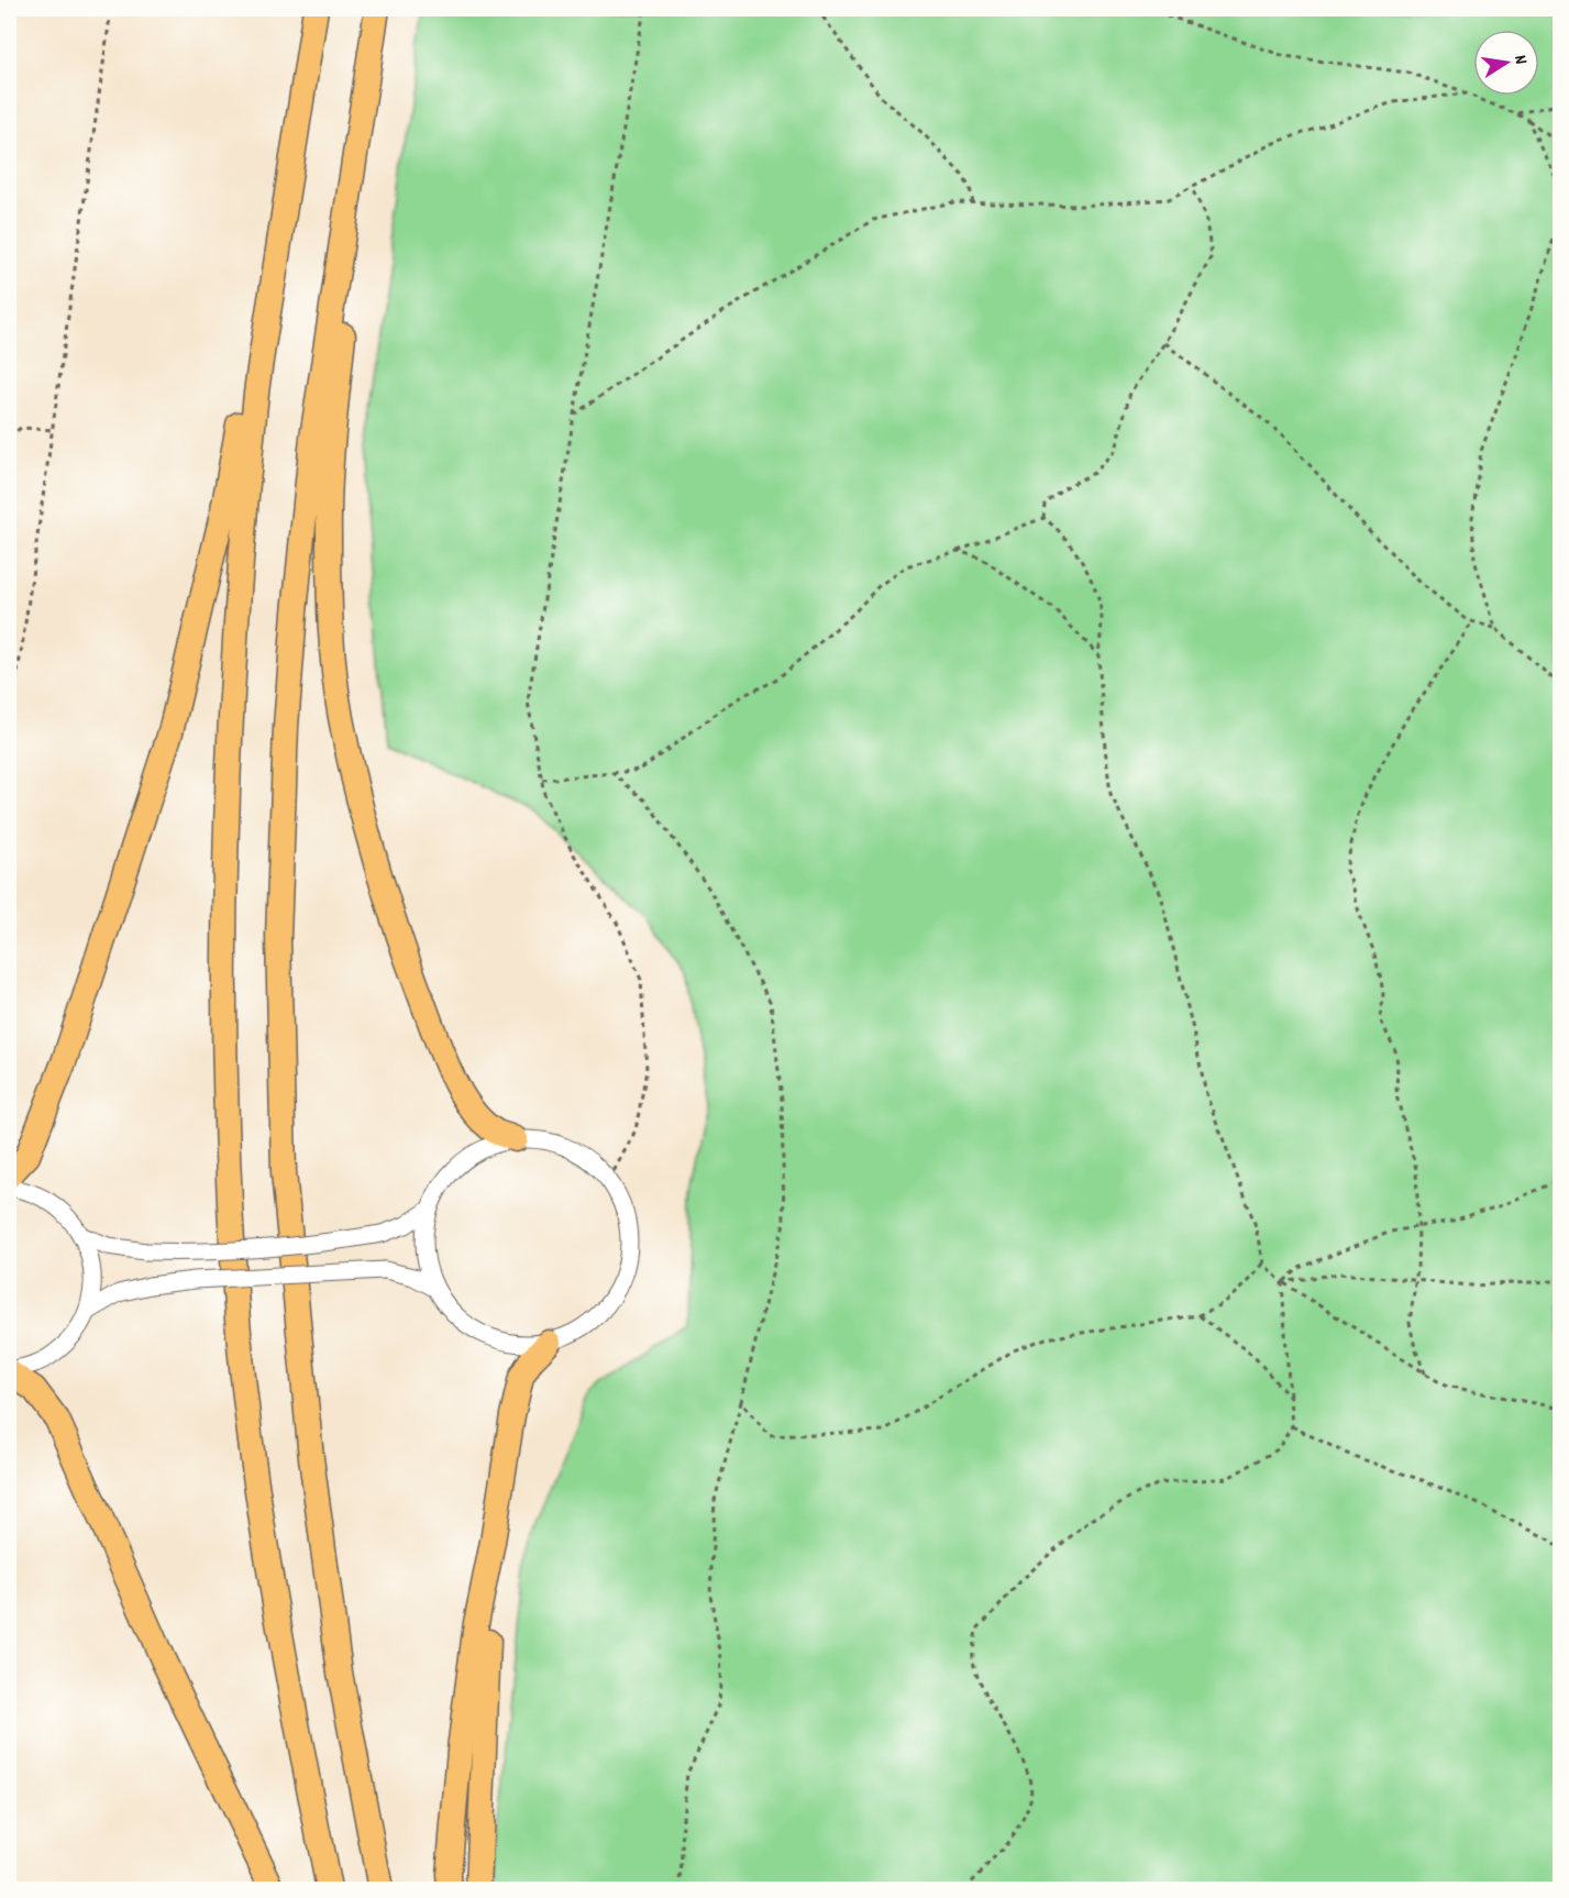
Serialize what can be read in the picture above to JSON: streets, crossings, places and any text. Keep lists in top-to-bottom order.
{
  "north": "right"
}
